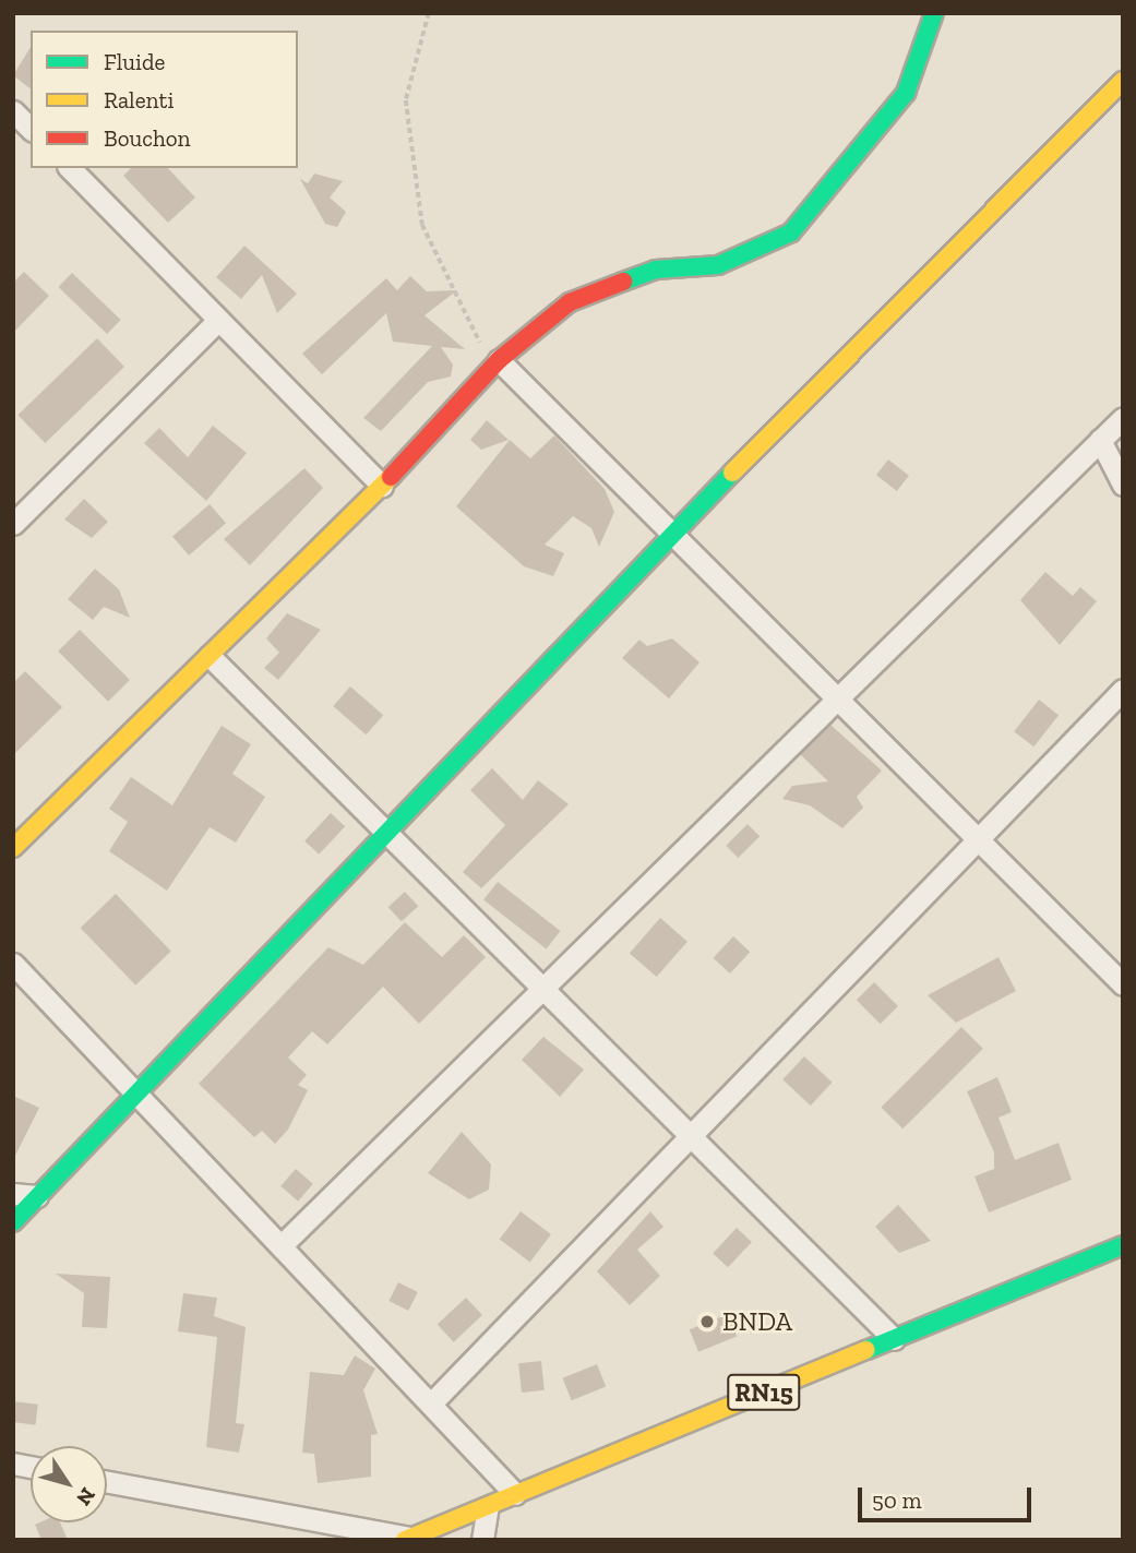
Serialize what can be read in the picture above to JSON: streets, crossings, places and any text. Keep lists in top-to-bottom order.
{
  "streets": {
    "street": ["RN15"]
  },
  "places": ["BNDA"],
  "legend": ["Fluide", "Ralenti", "Bouchon"],
  "scale_bar": "50 m",
  "north": "bottom right"
}
